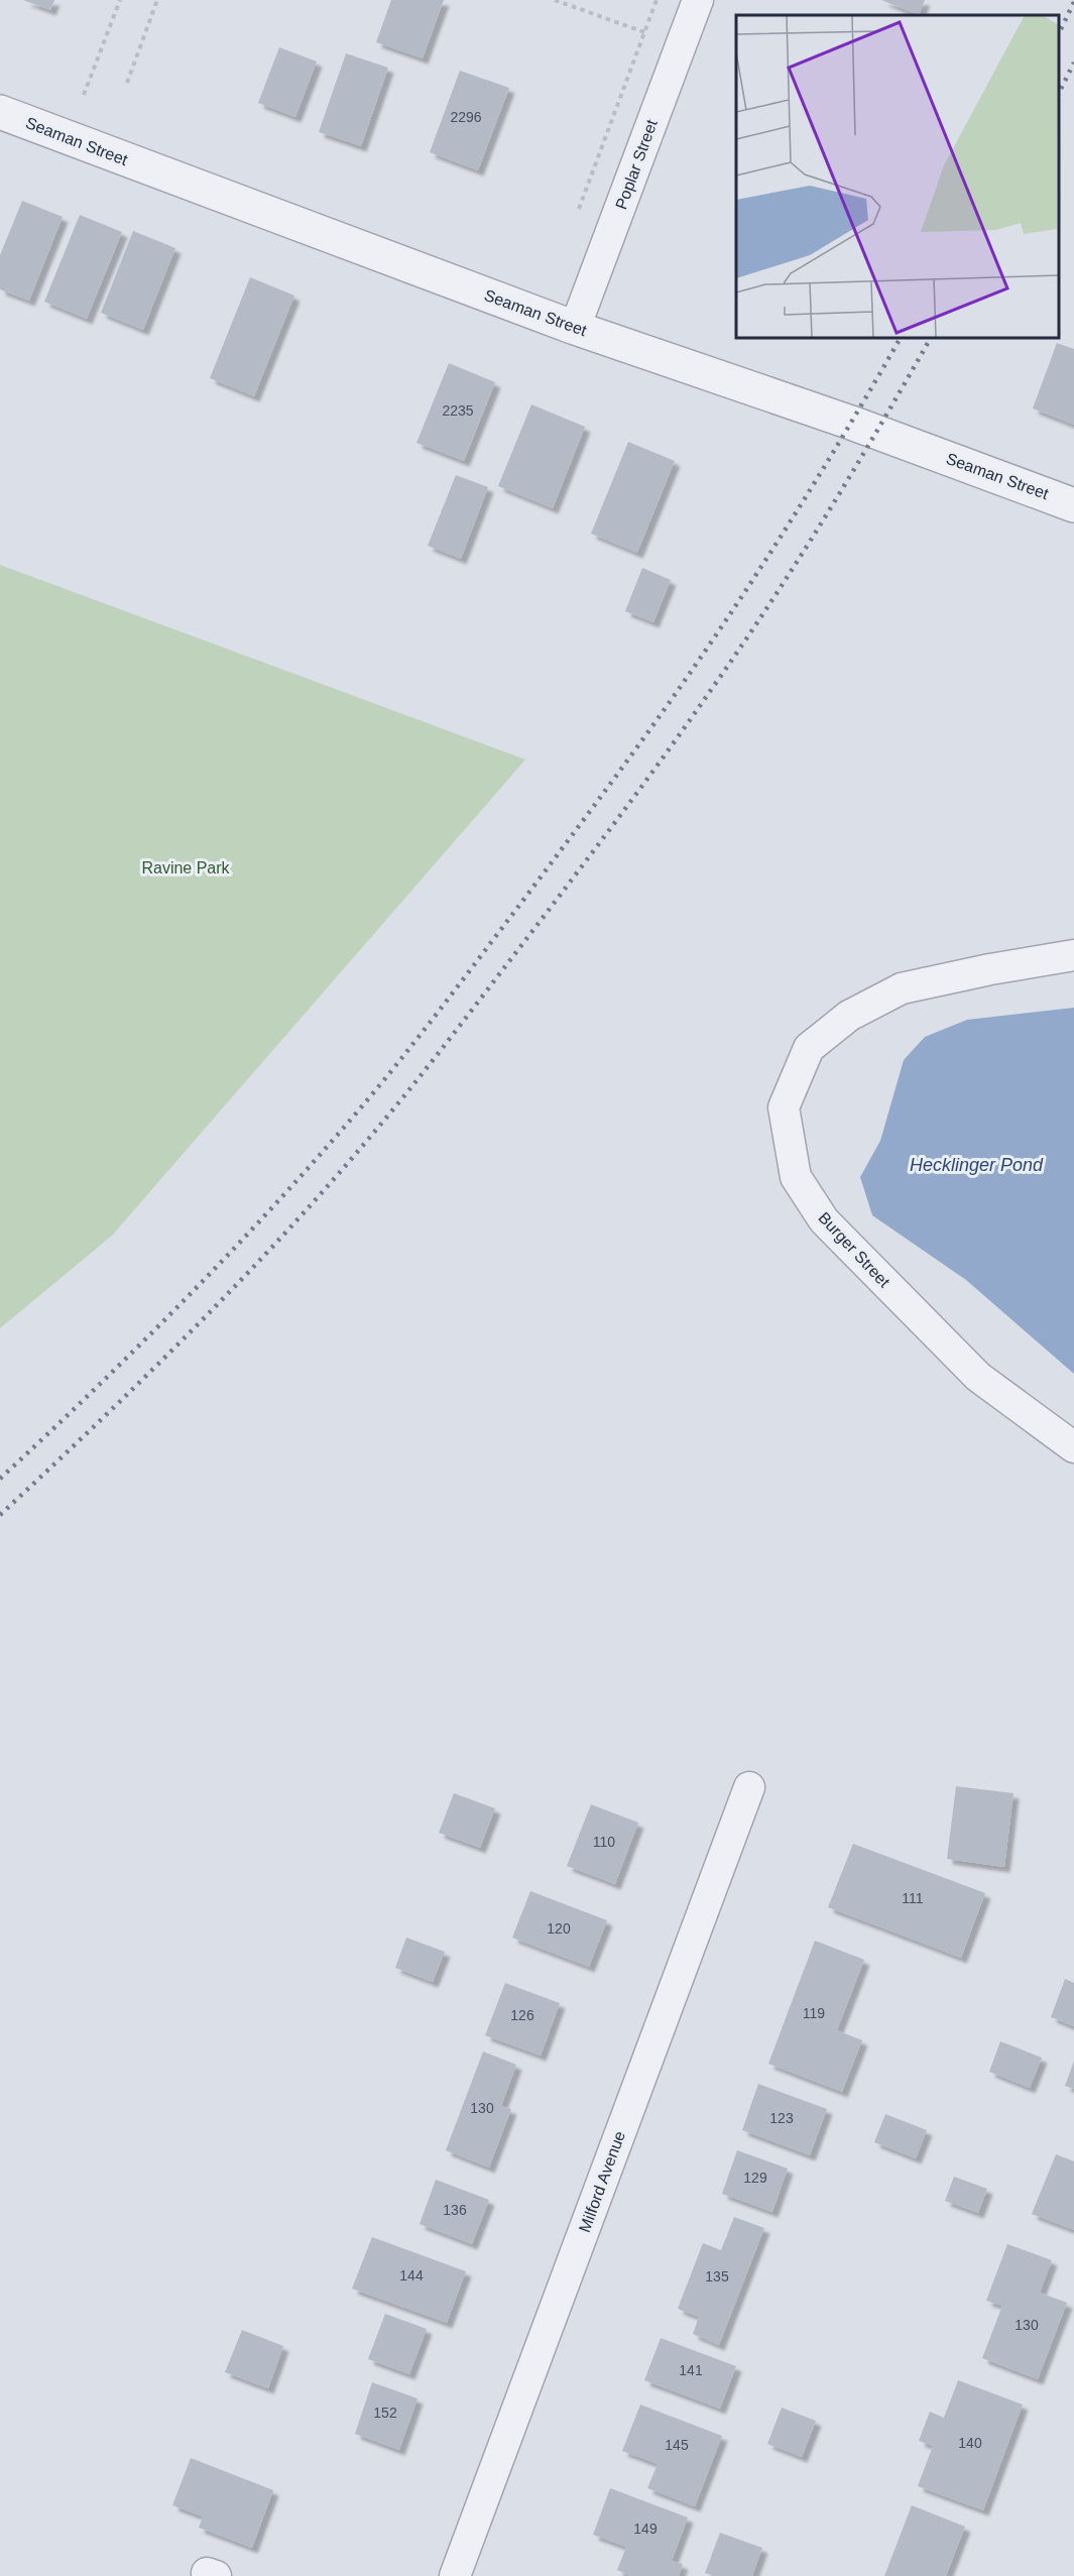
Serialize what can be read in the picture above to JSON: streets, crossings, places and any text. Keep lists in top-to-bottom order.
{
  "streets": {
    "street": [
      "Seaman Street",
      "Poplar Street",
      "Burger Street",
      "Milford Avenue"
    ]
  },
  "crossings": [
    ["Seaman Street", "Poplar Street"]
  ],
  "water": ["Hecklinger Pond"],
  "parks": ["Ravine Park"],
  "house_numbers": [
    "2296",
    "2235",
    "110",
    "111",
    "120",
    "119",
    "126",
    "130",
    "123",
    "129",
    "136",
    "144",
    "135",
    "130",
    "141",
    "152",
    "140",
    "145",
    "149"
  ]
}
